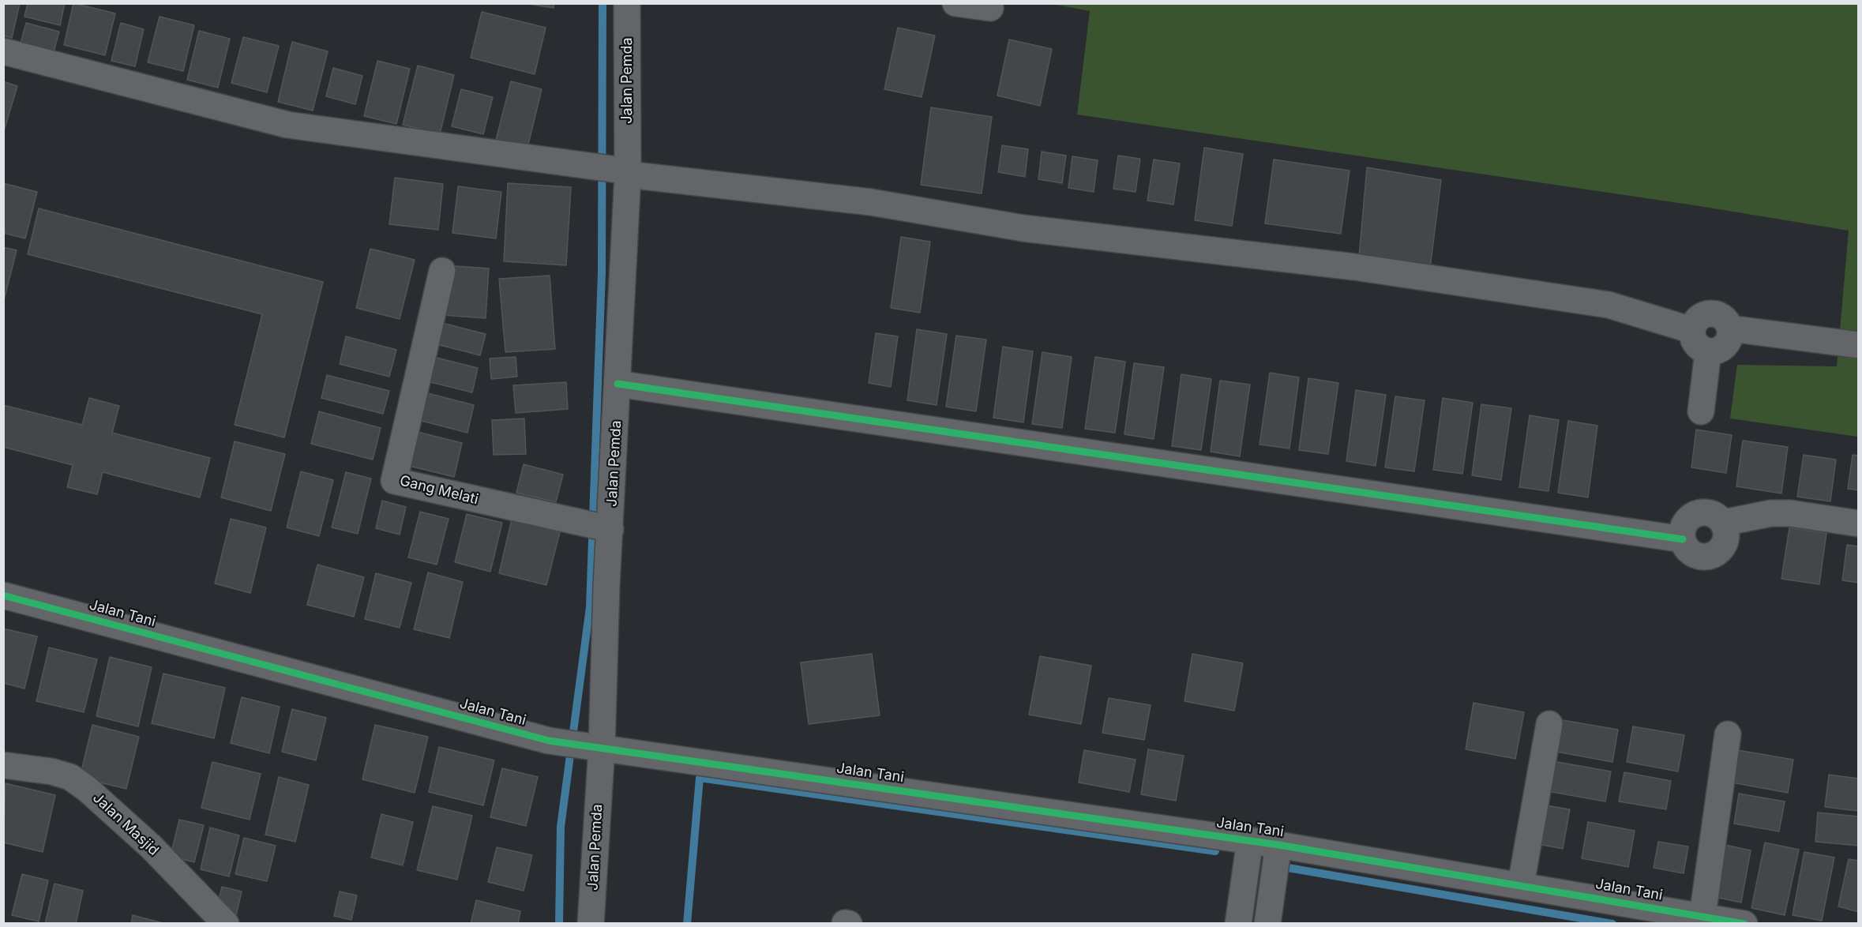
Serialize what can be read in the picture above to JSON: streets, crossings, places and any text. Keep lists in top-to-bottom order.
{
  "streets": {
    "street": [
      "Jalan Pemda",
      "Gang Melati",
      "Jalan Tani",
      "Jalan Masjid"
    ]
  },
  "crossings": [
    ["Jalan Pemda", "Gang Melati"],
    ["Jalan Pemda", "Jalan Tani"]
  ]
}
